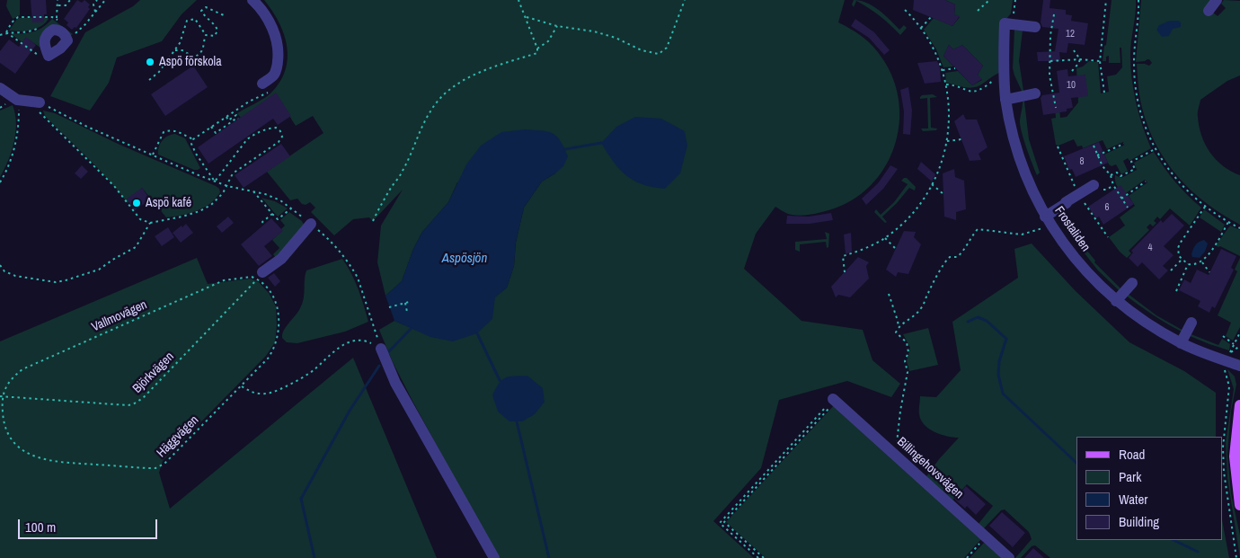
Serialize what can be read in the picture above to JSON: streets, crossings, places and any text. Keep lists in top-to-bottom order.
{
  "streets": {
    "street": ["Frostaliden", "Billingehovsvägen"],
    "path": ["Vallmovägen", "Björkvägen", "Häggvägen"]
  },
  "crossings": [
    ["Vallmovägen", "Björkvägen"],
    ["Vallmovägen", "Häggvägen"],
    ["Björkvägen", "Häggvägen"]
  ],
  "water": ["Aspösjön"],
  "places": ["Aspö förskola", "Aspö kafé"],
  "house_numbers": [
    "12",
    "10",
    "8",
    "6",
    "4"
  ],
  "legend": [
    "Road",
    "Park",
    "Water",
    "Building"
  ],
  "scale_bar": "100 m"
}
